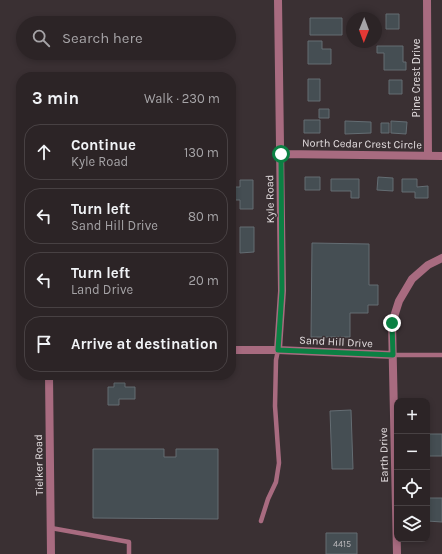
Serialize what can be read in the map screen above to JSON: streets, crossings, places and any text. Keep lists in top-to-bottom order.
{
  "streets": {
    "street": [
      "Pine Crest Drive",
      "North Cedar Crest Circle",
      "Kyle Road",
      "Sand Hill Drive",
      "Earth Drive",
      "Tielker Road"
    ]
  },
  "crossings": [
    ["Pine Crest Drive", "North Cedar Crest Circle"],
    ["North Cedar Crest Circle", "Kyle Road"],
    ["Kyle Road", "Sand Hill Drive"],
    ["Sand Hill Drive", "Earth Drive"]
  ],
  "house_numbers": ["4415"],
  "north": "bottom",
  "page": {
    "search": "Search here",
    "heading": ["3 min", "Walk · 230 m"],
    "list": [
      ["Continue", "Kyle Road", "130 m"],
      ["Turn left", "Sand Hill Drive", "80 m"],
      ["Turn left", "Land Drive", "20 m"],
      "Arrive at destination"
    ],
    "map_buttons": ["+", "−"]
  }
}
